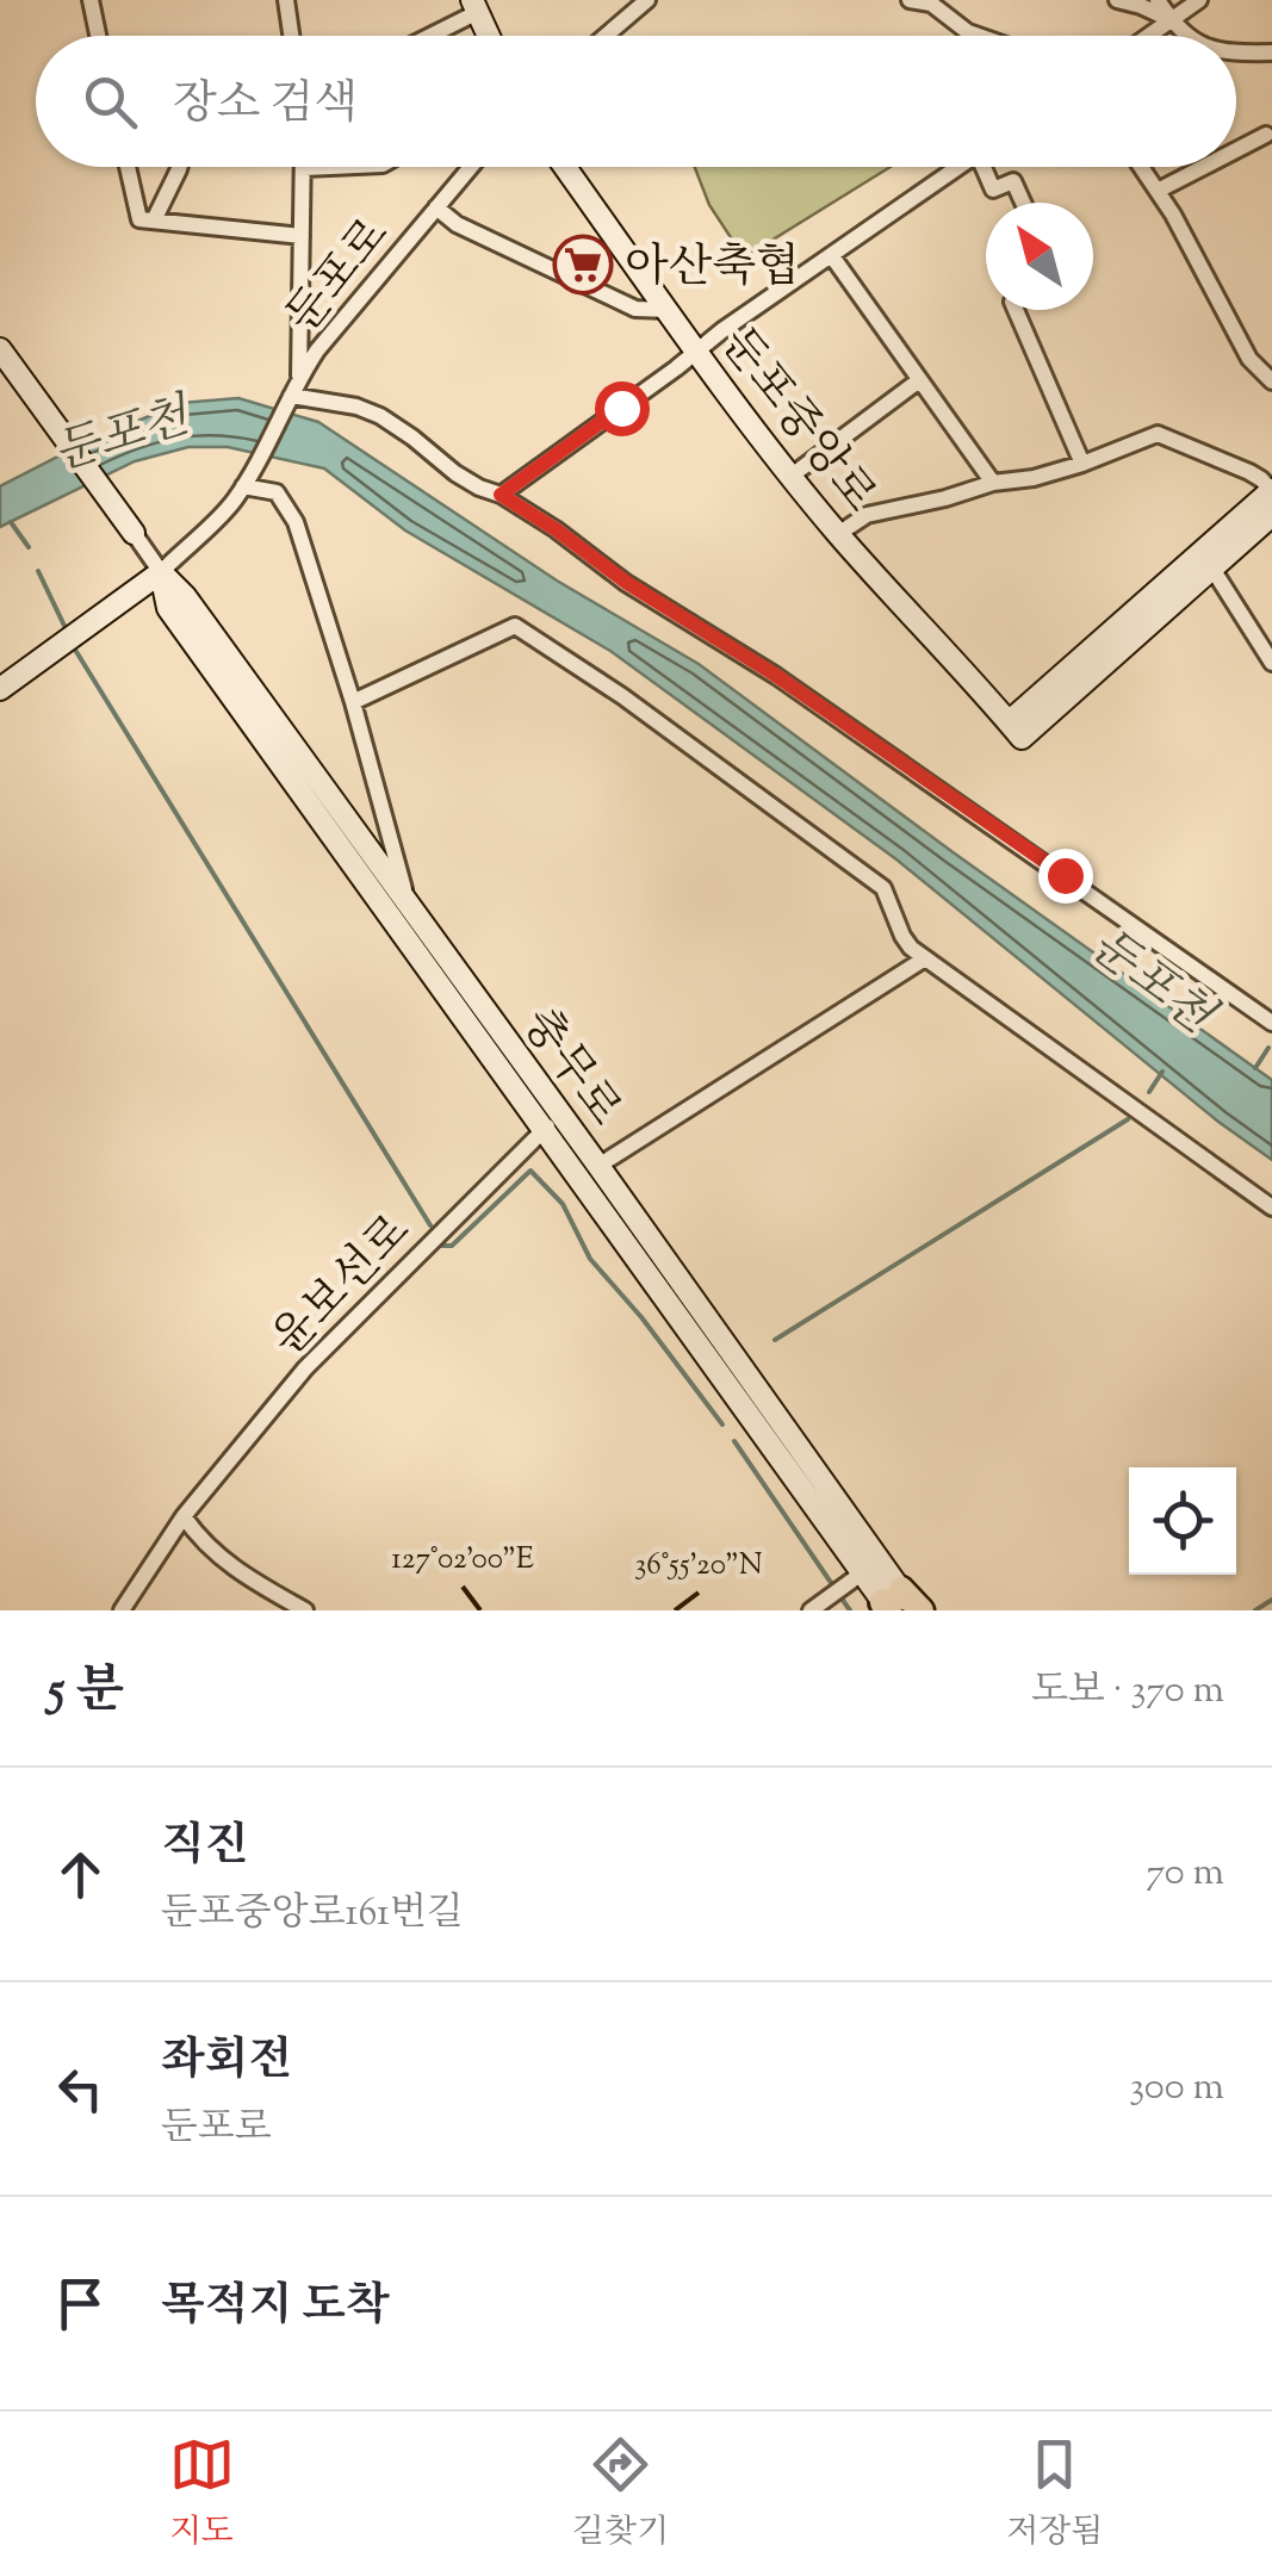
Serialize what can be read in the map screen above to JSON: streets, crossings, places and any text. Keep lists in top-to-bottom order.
{
  "streets": {
    "street": [
      "둔포로",
      "둔포중앙로",
      "충무로",
      "윤보선로"
    ]
  },
  "crossings": [
    ["충무로", "윤보선로"]
  ],
  "water": ["둔포천"],
  "places": {
    "supermarket": ["아산축협"]
  },
  "north": "top left",
  "page": {
    "search": "장소 검색",
    "heading": ["5 분", "도보 · 370 m"],
    "list": [
      ["직진", "둔포중앙로161번길", "70 m"],
      ["좌회전", "둔포로", "300 m"],
      "목적지 도착"
    ],
    "nav": ["지도", "길찾기", "저장됨"]
  },
  "coordinates": ["127°02'00\"E", "36°55'20\"N"]
}
